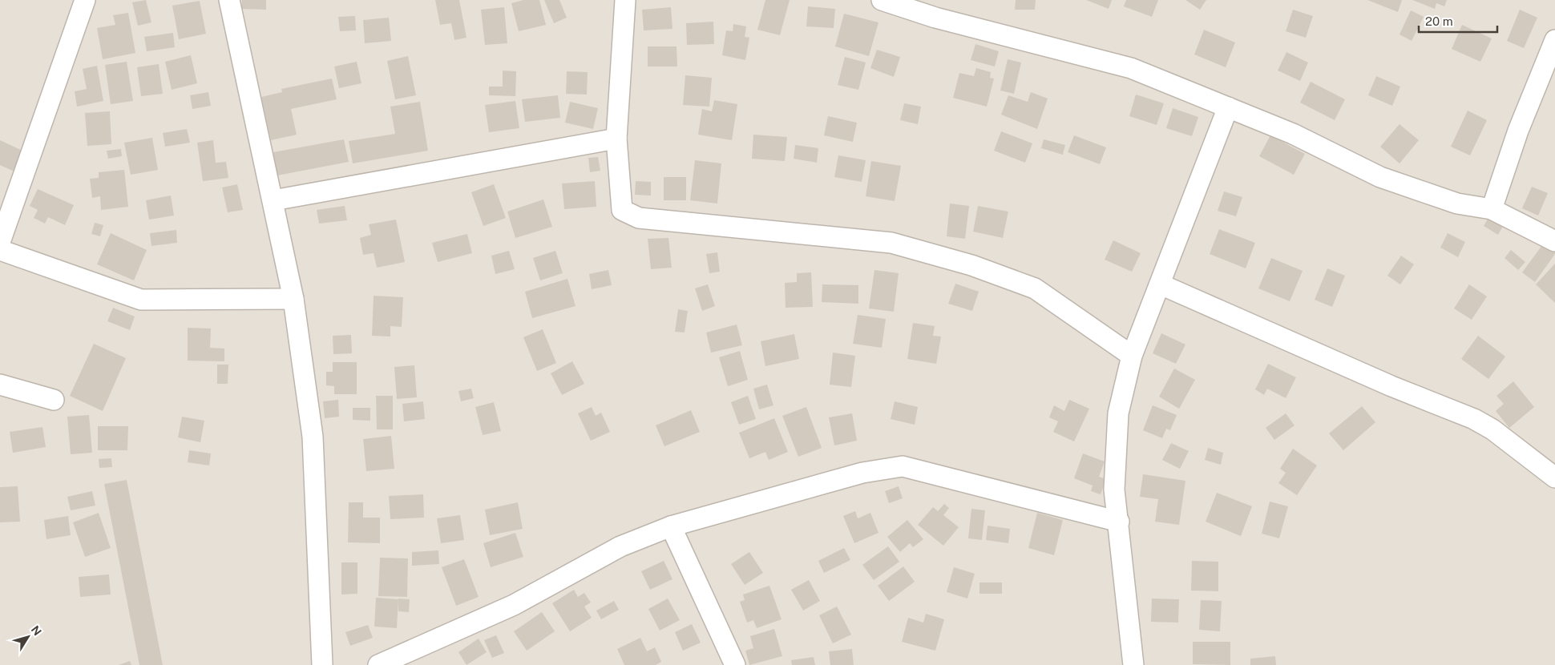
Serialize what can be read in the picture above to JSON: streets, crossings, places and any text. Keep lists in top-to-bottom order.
{
  "scale_bar": "20 m",
  "north": "top right"
}
